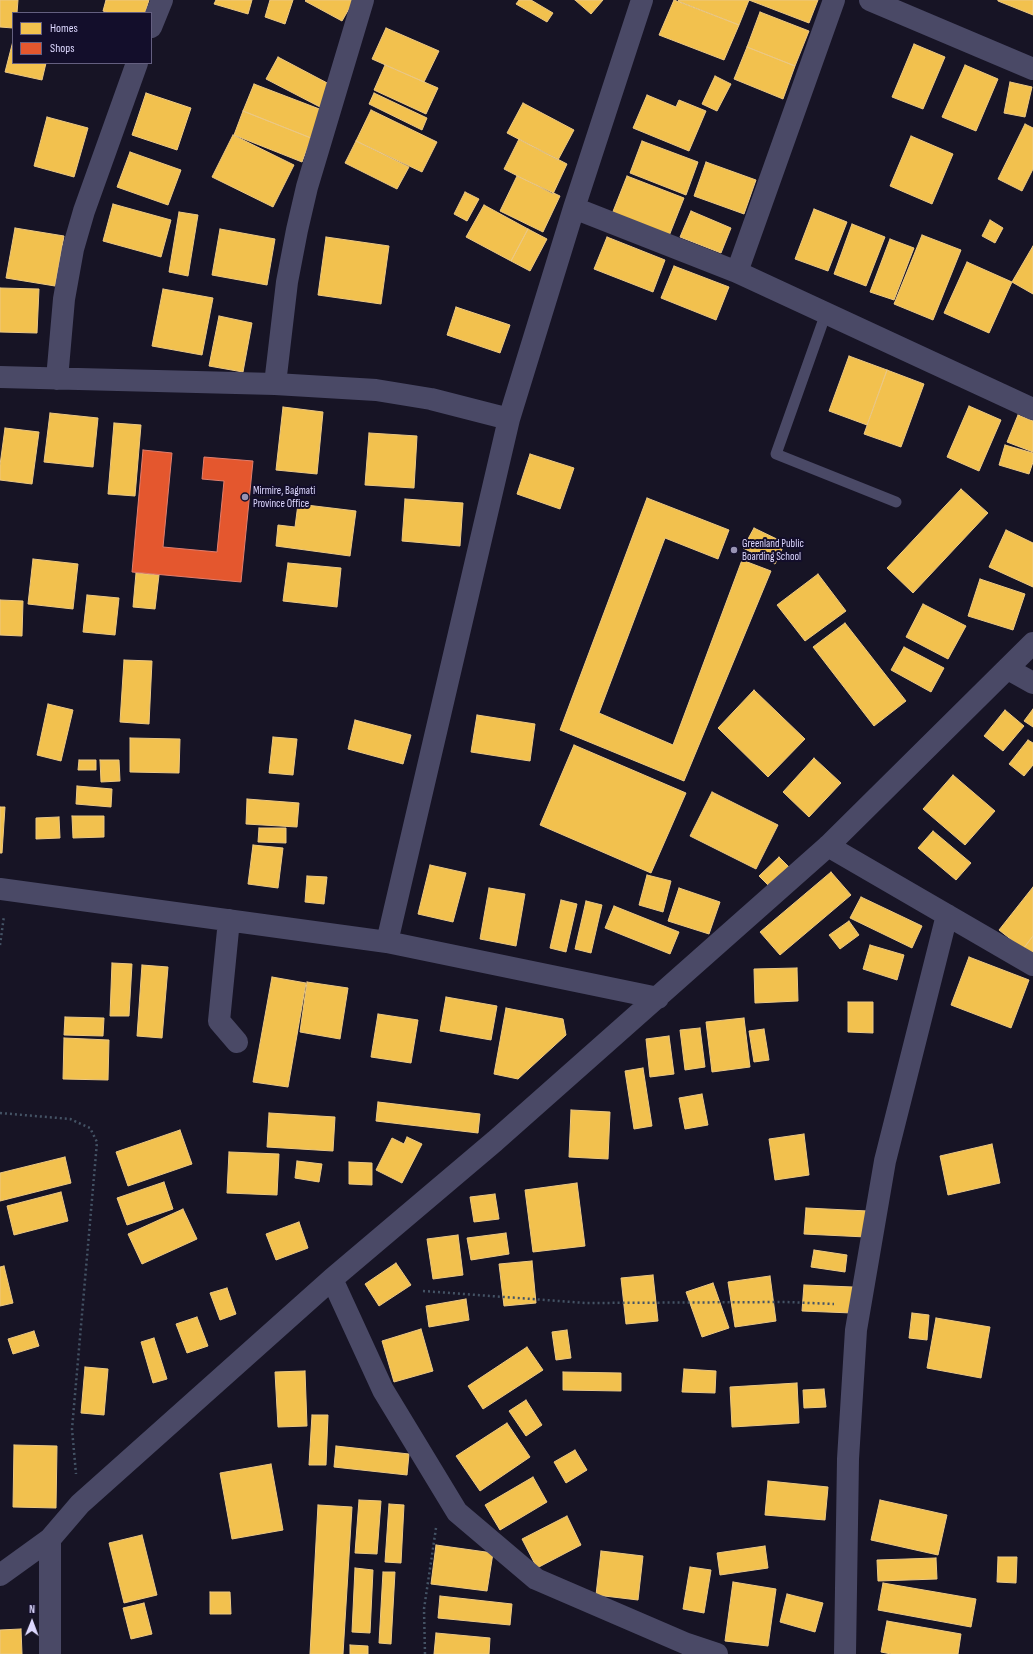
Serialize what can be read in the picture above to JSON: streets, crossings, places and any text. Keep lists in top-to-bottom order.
{
  "places": ["Mirmire, Bagmati Province Office", "Greenland Public Boarding School"],
  "legend": ["Homes", "Shops"],
  "north": "top"
}
